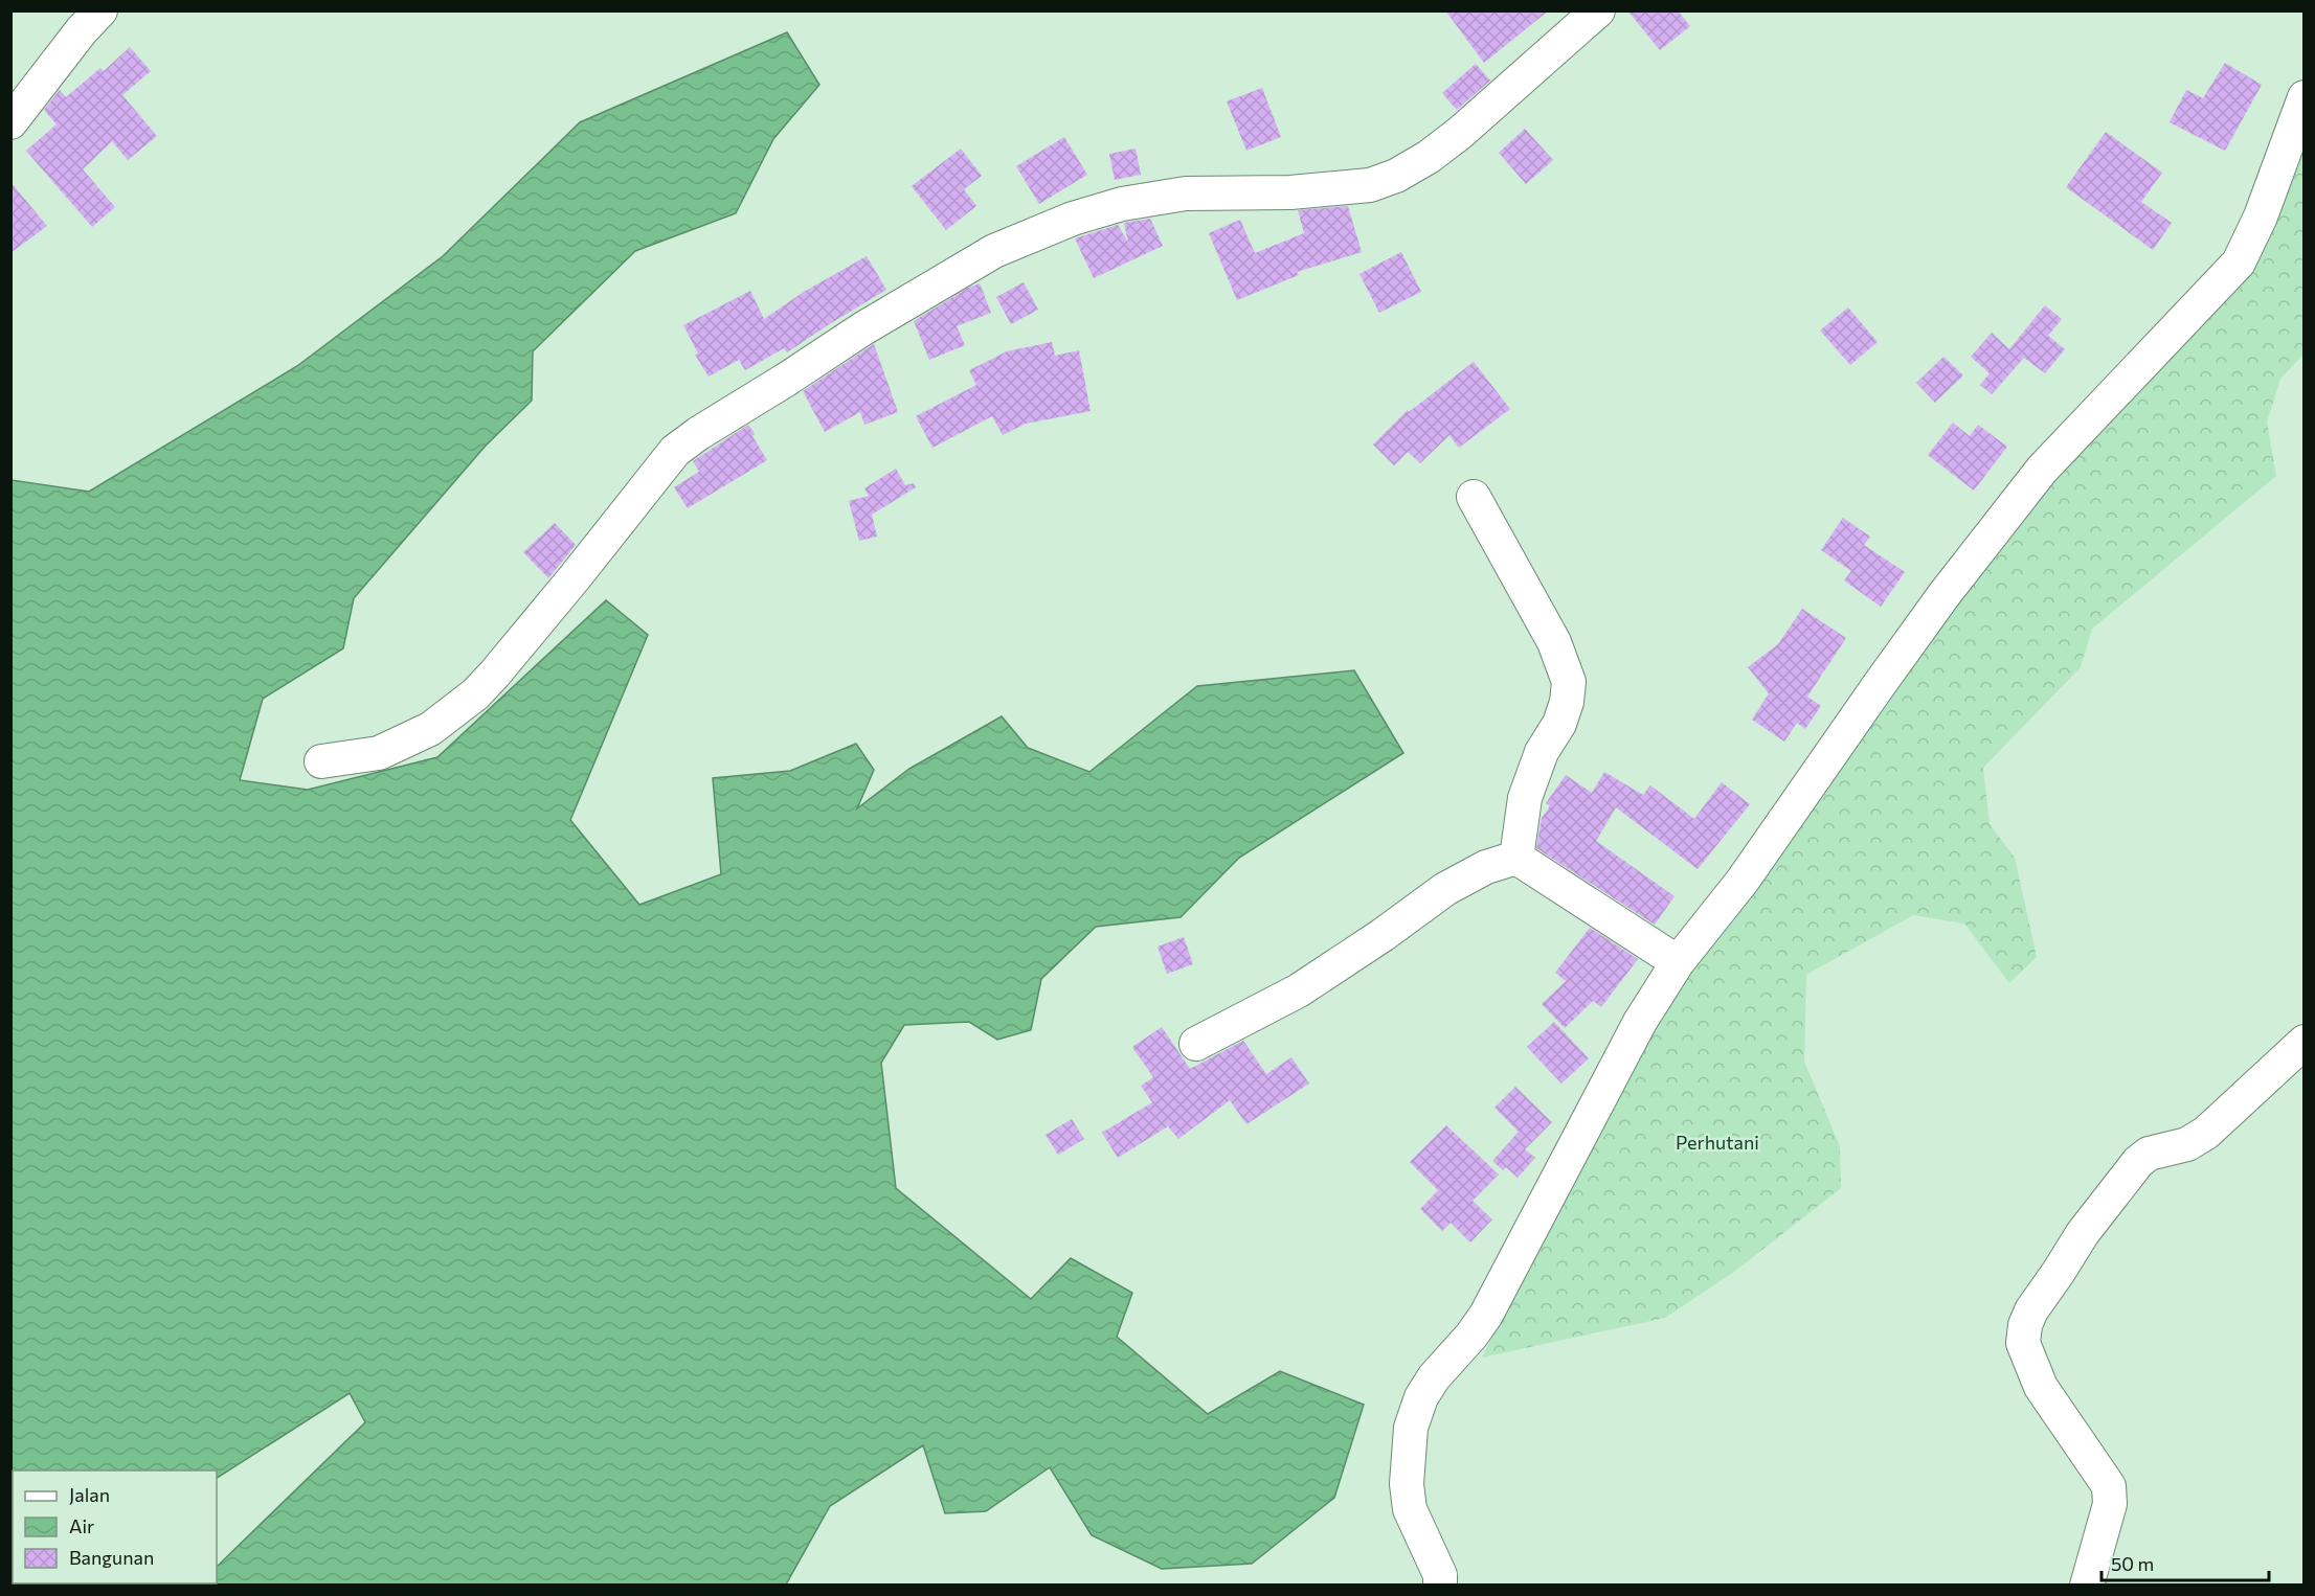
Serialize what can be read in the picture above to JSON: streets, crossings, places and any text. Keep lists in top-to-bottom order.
{
  "parks": ["Perhutani"],
  "legend": ["Jalan", "Air", "Bangunan"],
  "scale_bar": "50 m"
}
